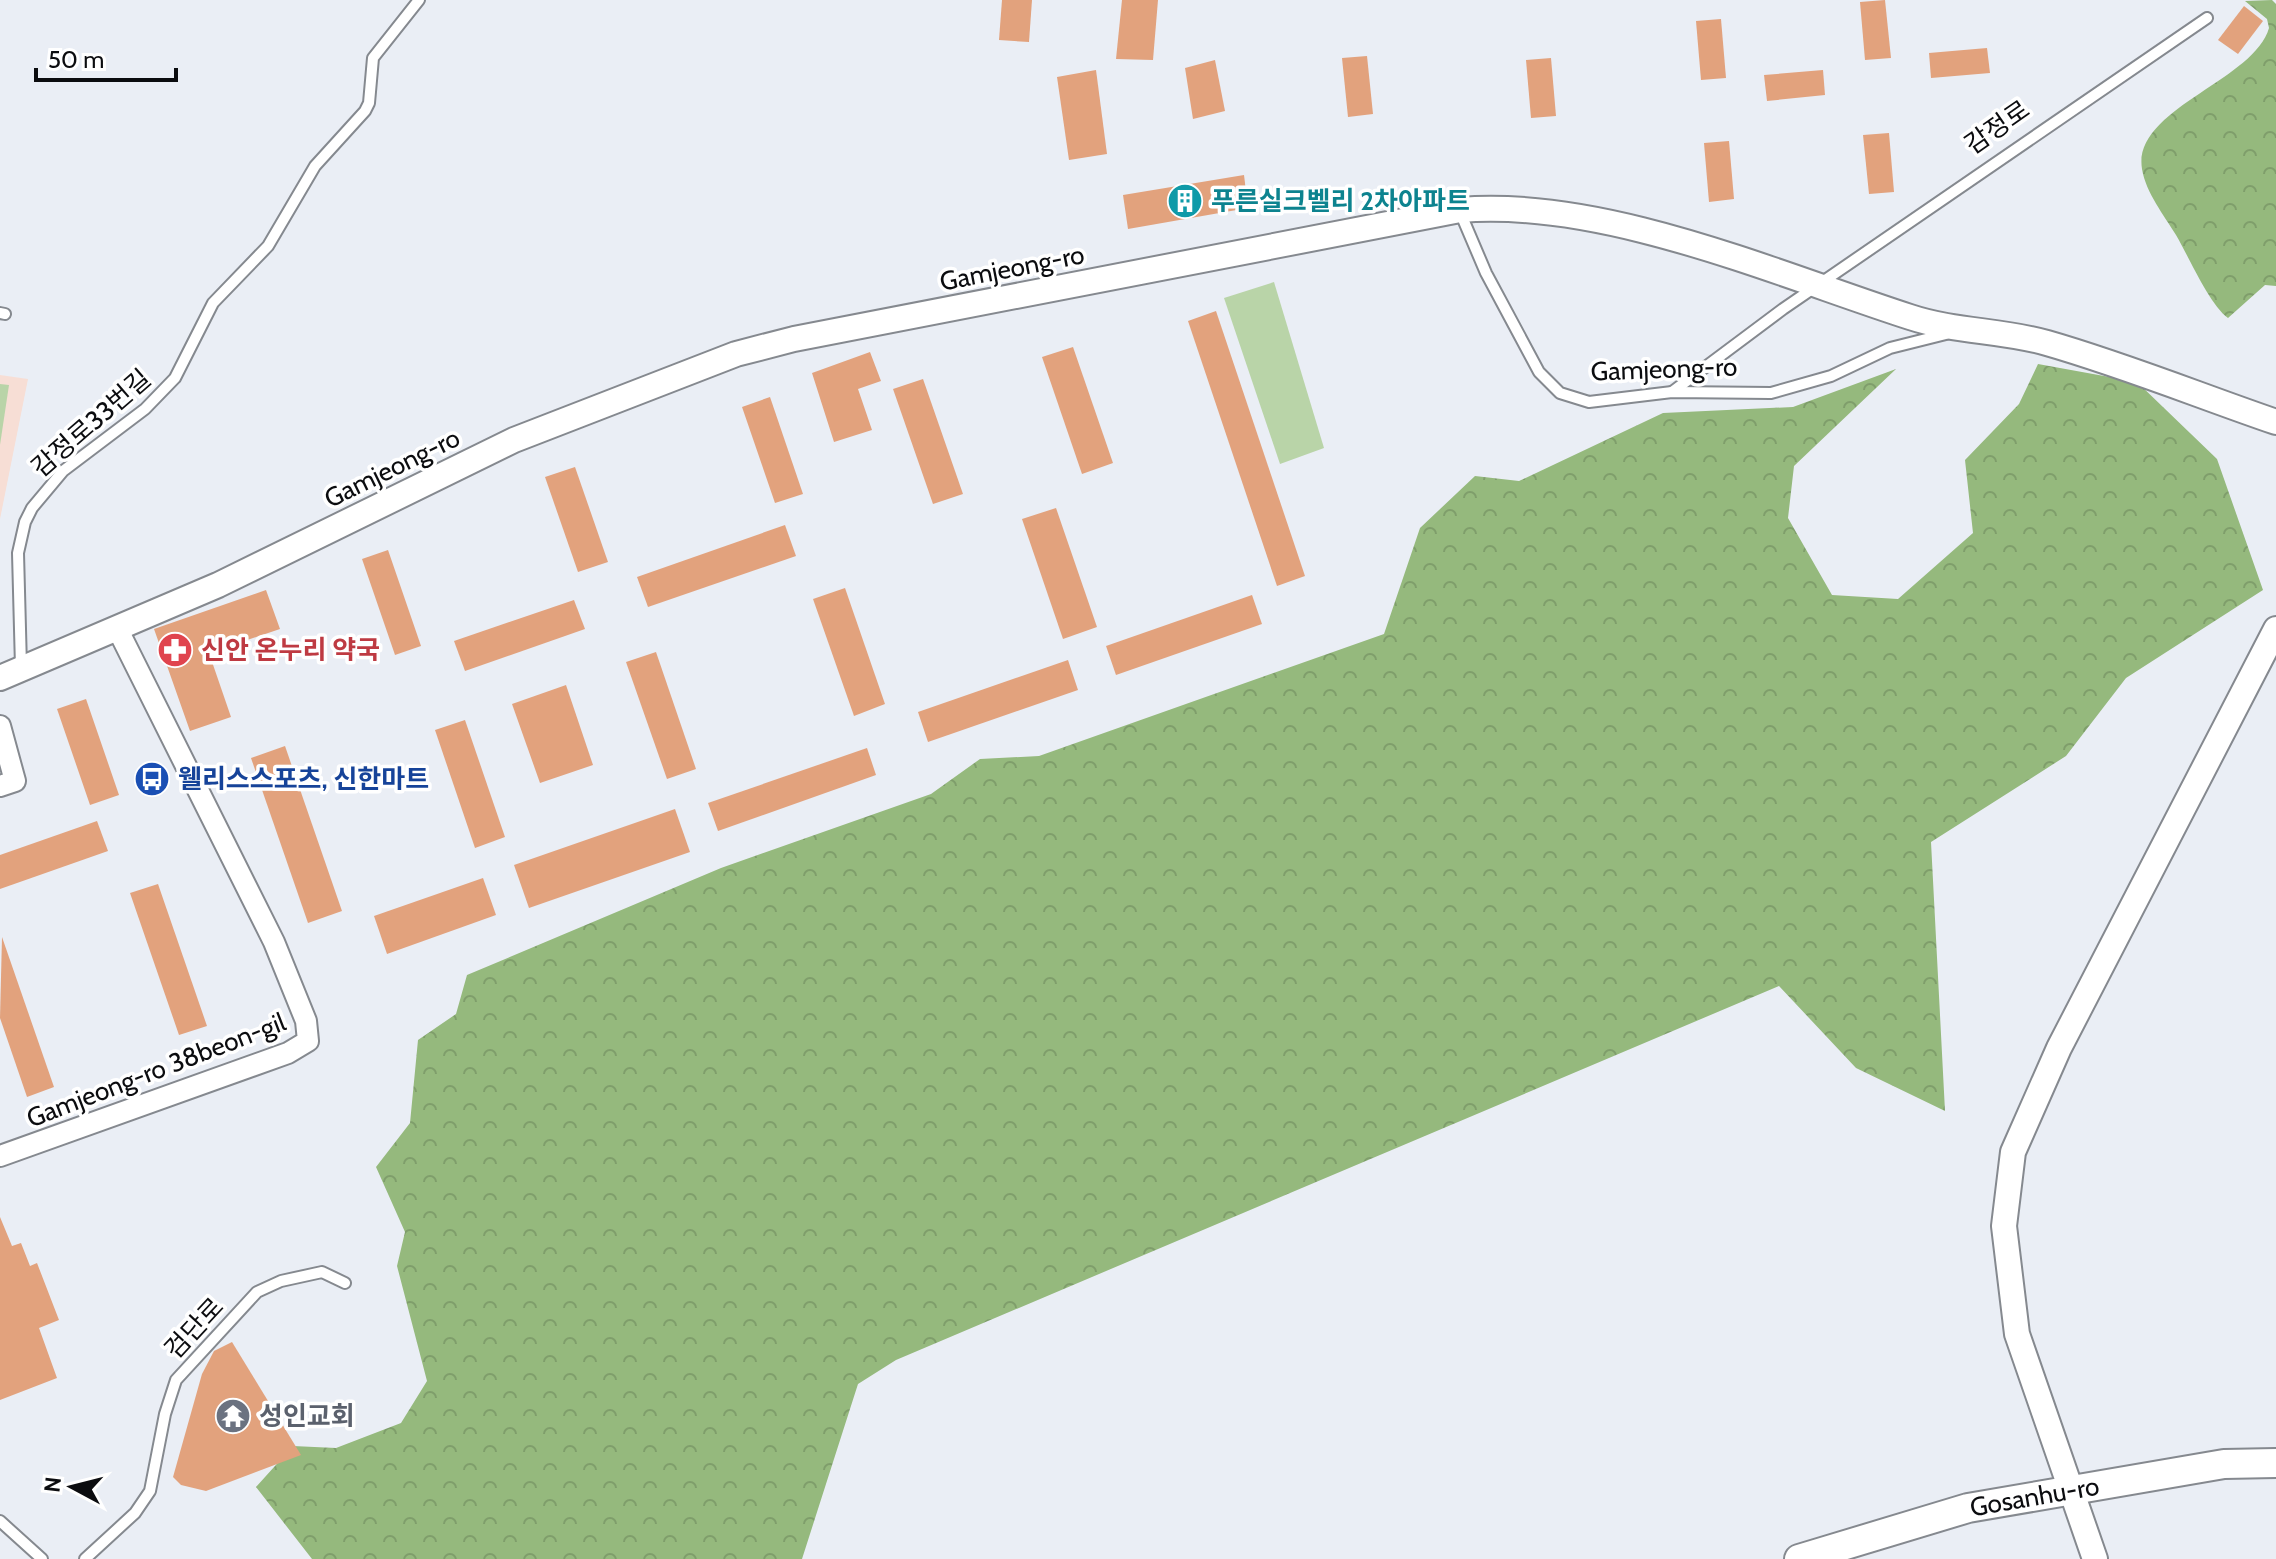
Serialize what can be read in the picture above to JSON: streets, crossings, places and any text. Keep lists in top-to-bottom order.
{
  "streets": {
    "main road": ["Gosanhu-ro"],
    "street": ["Gamjeong-ro", "Gamjeong-ro 38beon-gil"],
    "lane": ["감정로", "감정로33번길", "검단로"]
  },
  "crossings": [
    ["감정로", "Gamjeong-ro"],
    ["Gamjeong-ro", "감정로33번길"],
    ["Gamjeong-ro", "Gamjeong-ro 38beon-gil"]
  ],
  "places": {
    "building": ["푸른실크벨리 2차아파트"],
    "pharmacy": ["신안 온누리 약국"],
    "bus stop": ["웰리스스포츠, 신한마트"],
    "temple": ["성인교회"]
  },
  "scale_bar": "50 m",
  "north": "left"
}
